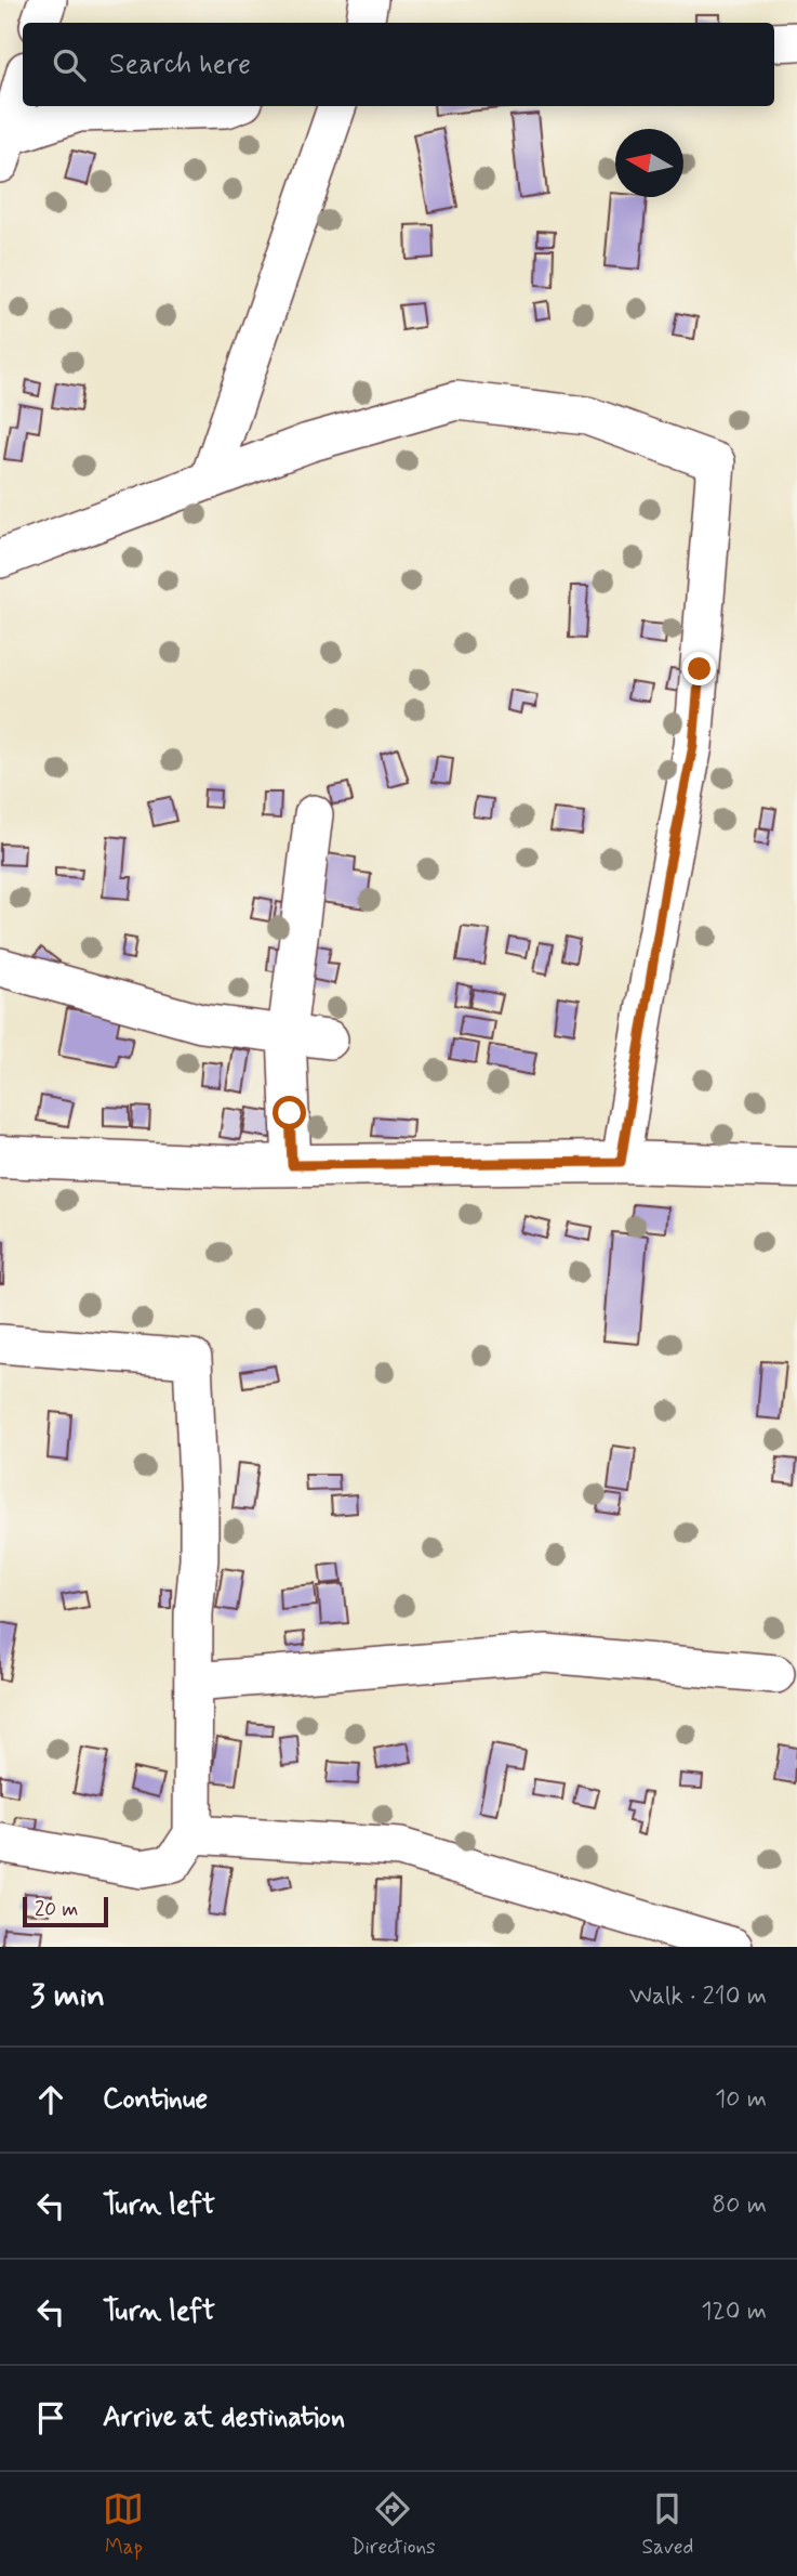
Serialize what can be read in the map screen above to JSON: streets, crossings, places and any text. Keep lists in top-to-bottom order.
{
  "scale_bar": "20 m",
  "north": "left",
  "page": {
    "search": "Search here",
    "scale": "20 m",
    "heading": ["3 min", "Walk · 210 m"],
    "list": [
      ["Continue", "10 m"],
      ["Turn left", "80 m"],
      ["Turn left", "120 m"],
      "Arrive at destination"
    ],
    "nav": ["Map", "Directions", "Saved"]
  }
}
